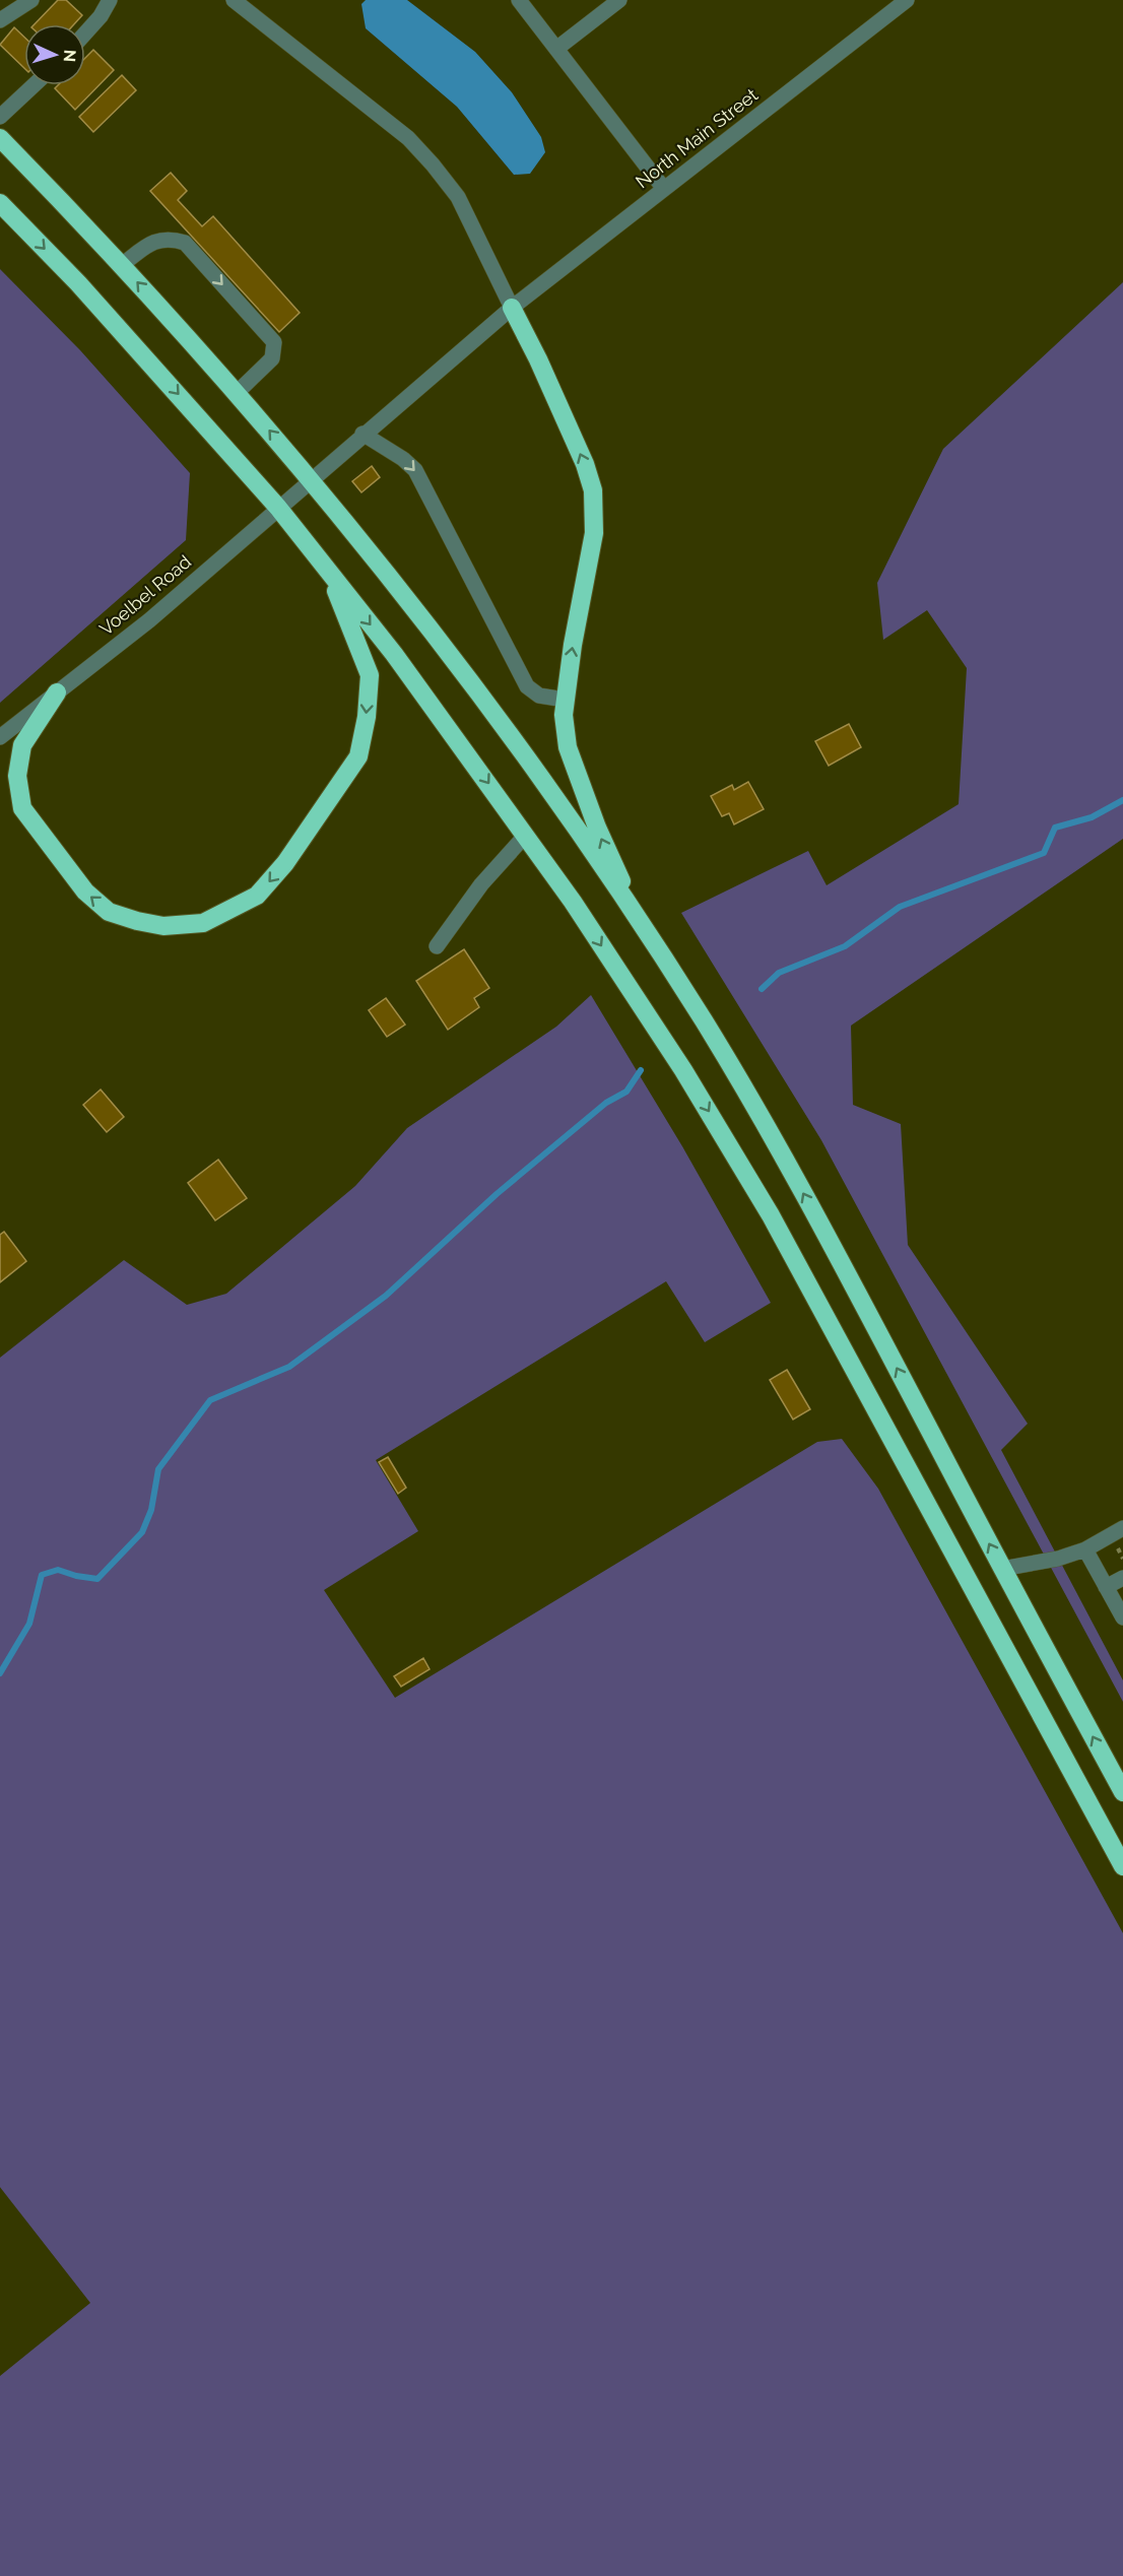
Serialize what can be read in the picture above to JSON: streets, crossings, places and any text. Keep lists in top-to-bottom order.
{
  "streets": {
    "street": ["North Main Street", "Voelbel Road"]
  },
  "crossings": [
    ["North Main Street", "Voelbel Road"]
  ],
  "north": "right"
}
